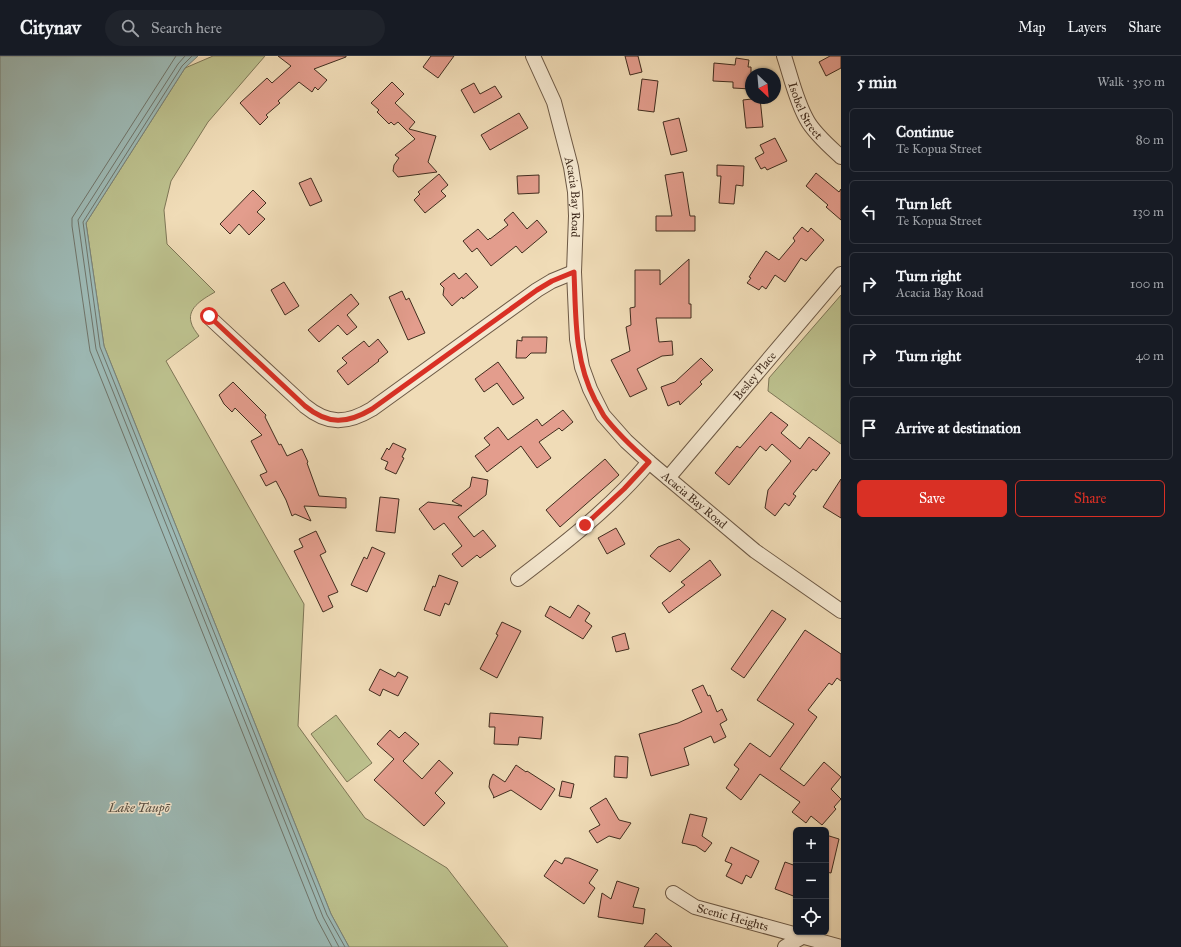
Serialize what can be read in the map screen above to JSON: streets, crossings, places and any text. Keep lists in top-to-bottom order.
{
  "streets": {
    "street": [
      "Isobel Street",
      "Acacia Bay Road",
      "Besley Place",
      "Scenic Heights"
    ]
  },
  "crossings": [
    ["Acacia Bay Road", "Besley Place"]
  ],
  "water": ["Lake Taupō"],
  "north": "bottom right",
  "page": {
    "header": "Citynav",
    "search": "Search here",
    "nav": ["Map", "Layers", "Share"],
    "heading": ["5 min", "Walk · 350 m"],
    "list": [
      ["Continue", "Te Kopua Street", "80 m"],
      ["Turn left", "Te Kopua Street", "130 m"],
      ["Turn right", "Acacia Bay Road", "100 m"],
      ["Turn right", "40 m"],
      "Arrive at destination"
    ],
    "buttons": ["Save", "Share"],
    "map_buttons": ["+", "−"]
  }
}
